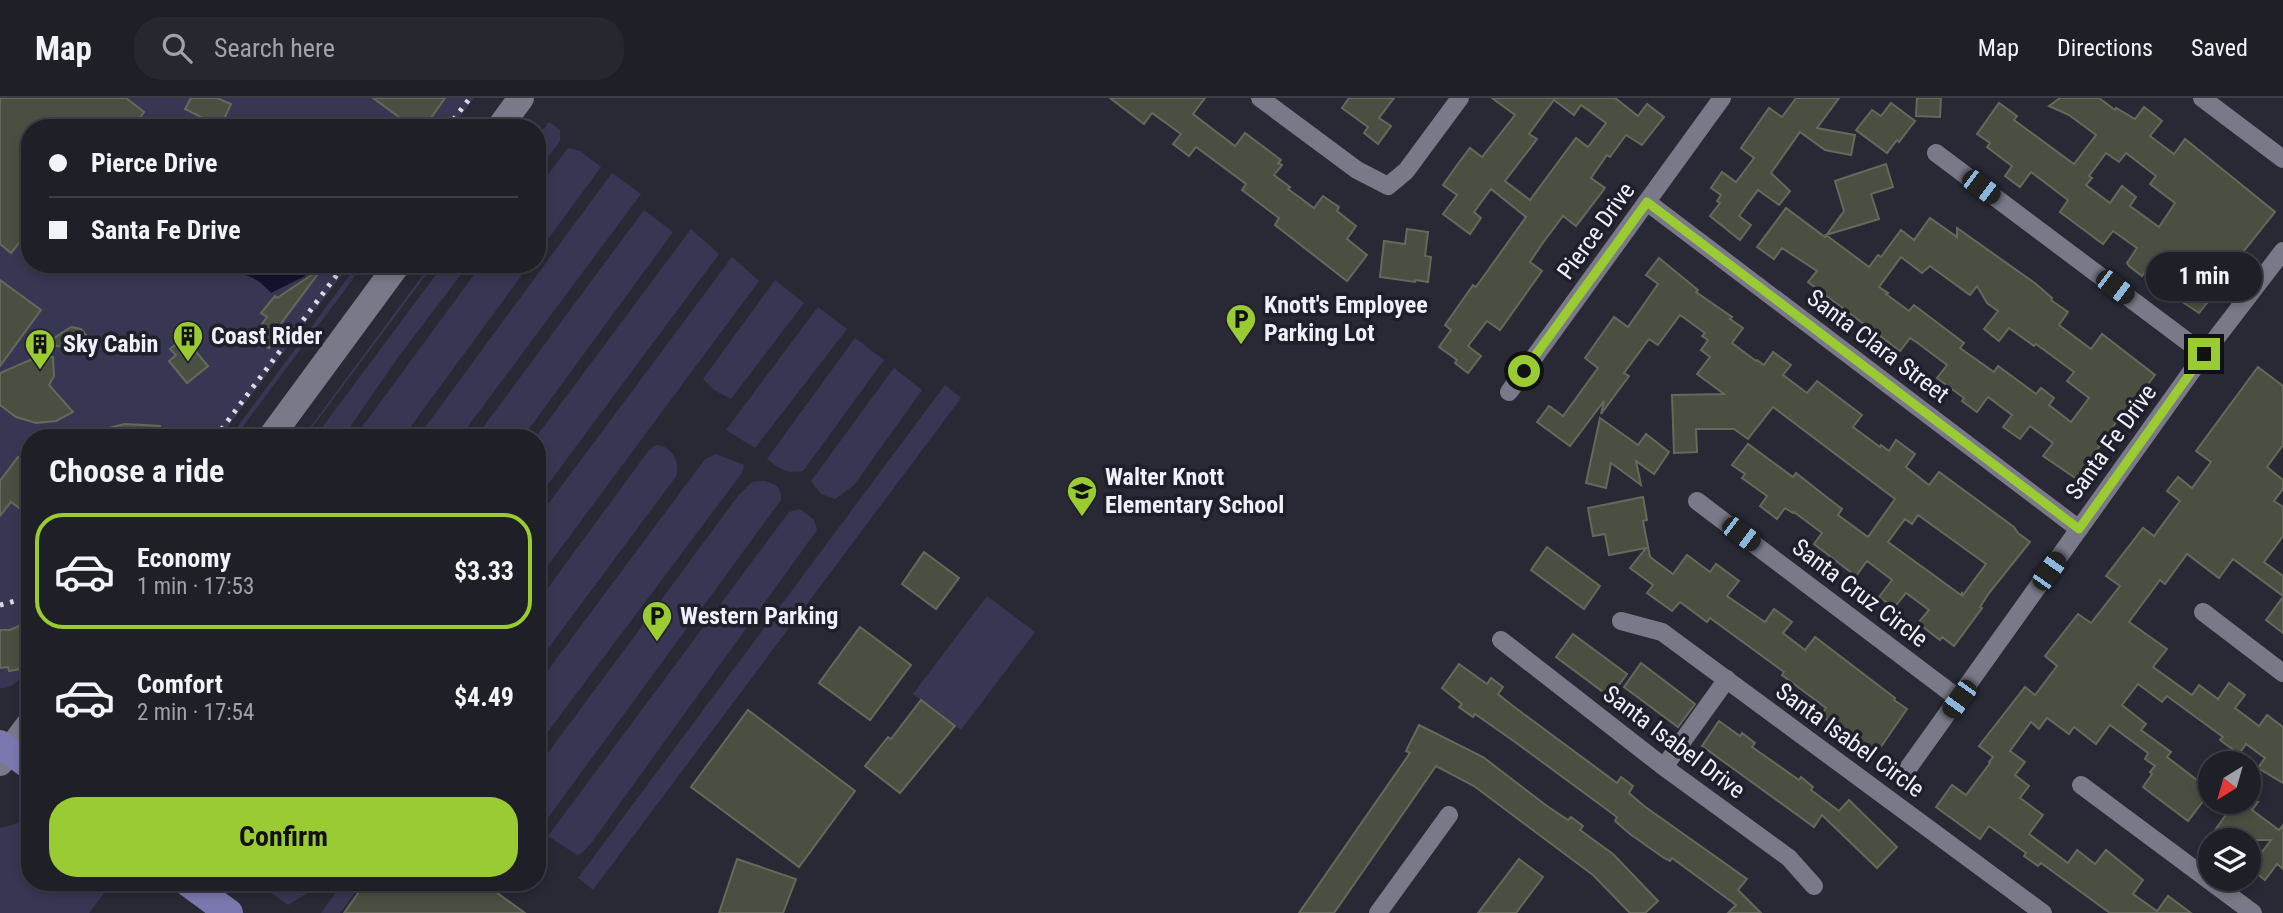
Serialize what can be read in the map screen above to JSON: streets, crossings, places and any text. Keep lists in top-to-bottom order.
{
  "streets": {
    "street": [
      "Pierce Drive",
      "Santa Clara Street",
      "Santa Fe Drive",
      "Santa Cruz Circle",
      "Santa Isabel Circle",
      "Santa Isabel Drive"
    ]
  },
  "crossings": [
    ["Pierce Drive", "Santa Clara Street"],
    ["Santa Clara Street", "Santa Fe Drive"],
    ["Santa Fe Drive", "Santa Cruz Circle"]
  ],
  "places": {
    "parking": ["Knott's Employee Parking Lot", "Western Parking"],
    "building": ["Coast Rider", "Sky Cabin"],
    "school or university": ["Walter Knott Elementary School"]
  },
  "north": "bottom left",
  "page": {
    "header": "Map",
    "search": "Search here",
    "nav": ["Map", "Directions", "Saved"],
    "banner": ["Pierce Drive", "Santa Fe Drive"],
    "bubble": "1 min",
    "heading": "Choose a ride",
    "list": [
      {
        "name": "Economy",
        "note": "1 min · 17:53",
        "value": "$3.33"
      },
      {
        "name": "Comfort",
        "note": "2 min · 17:54",
        "value": "$4.49"
      }
    ],
    "buttons": "Confirm"
  }
}
